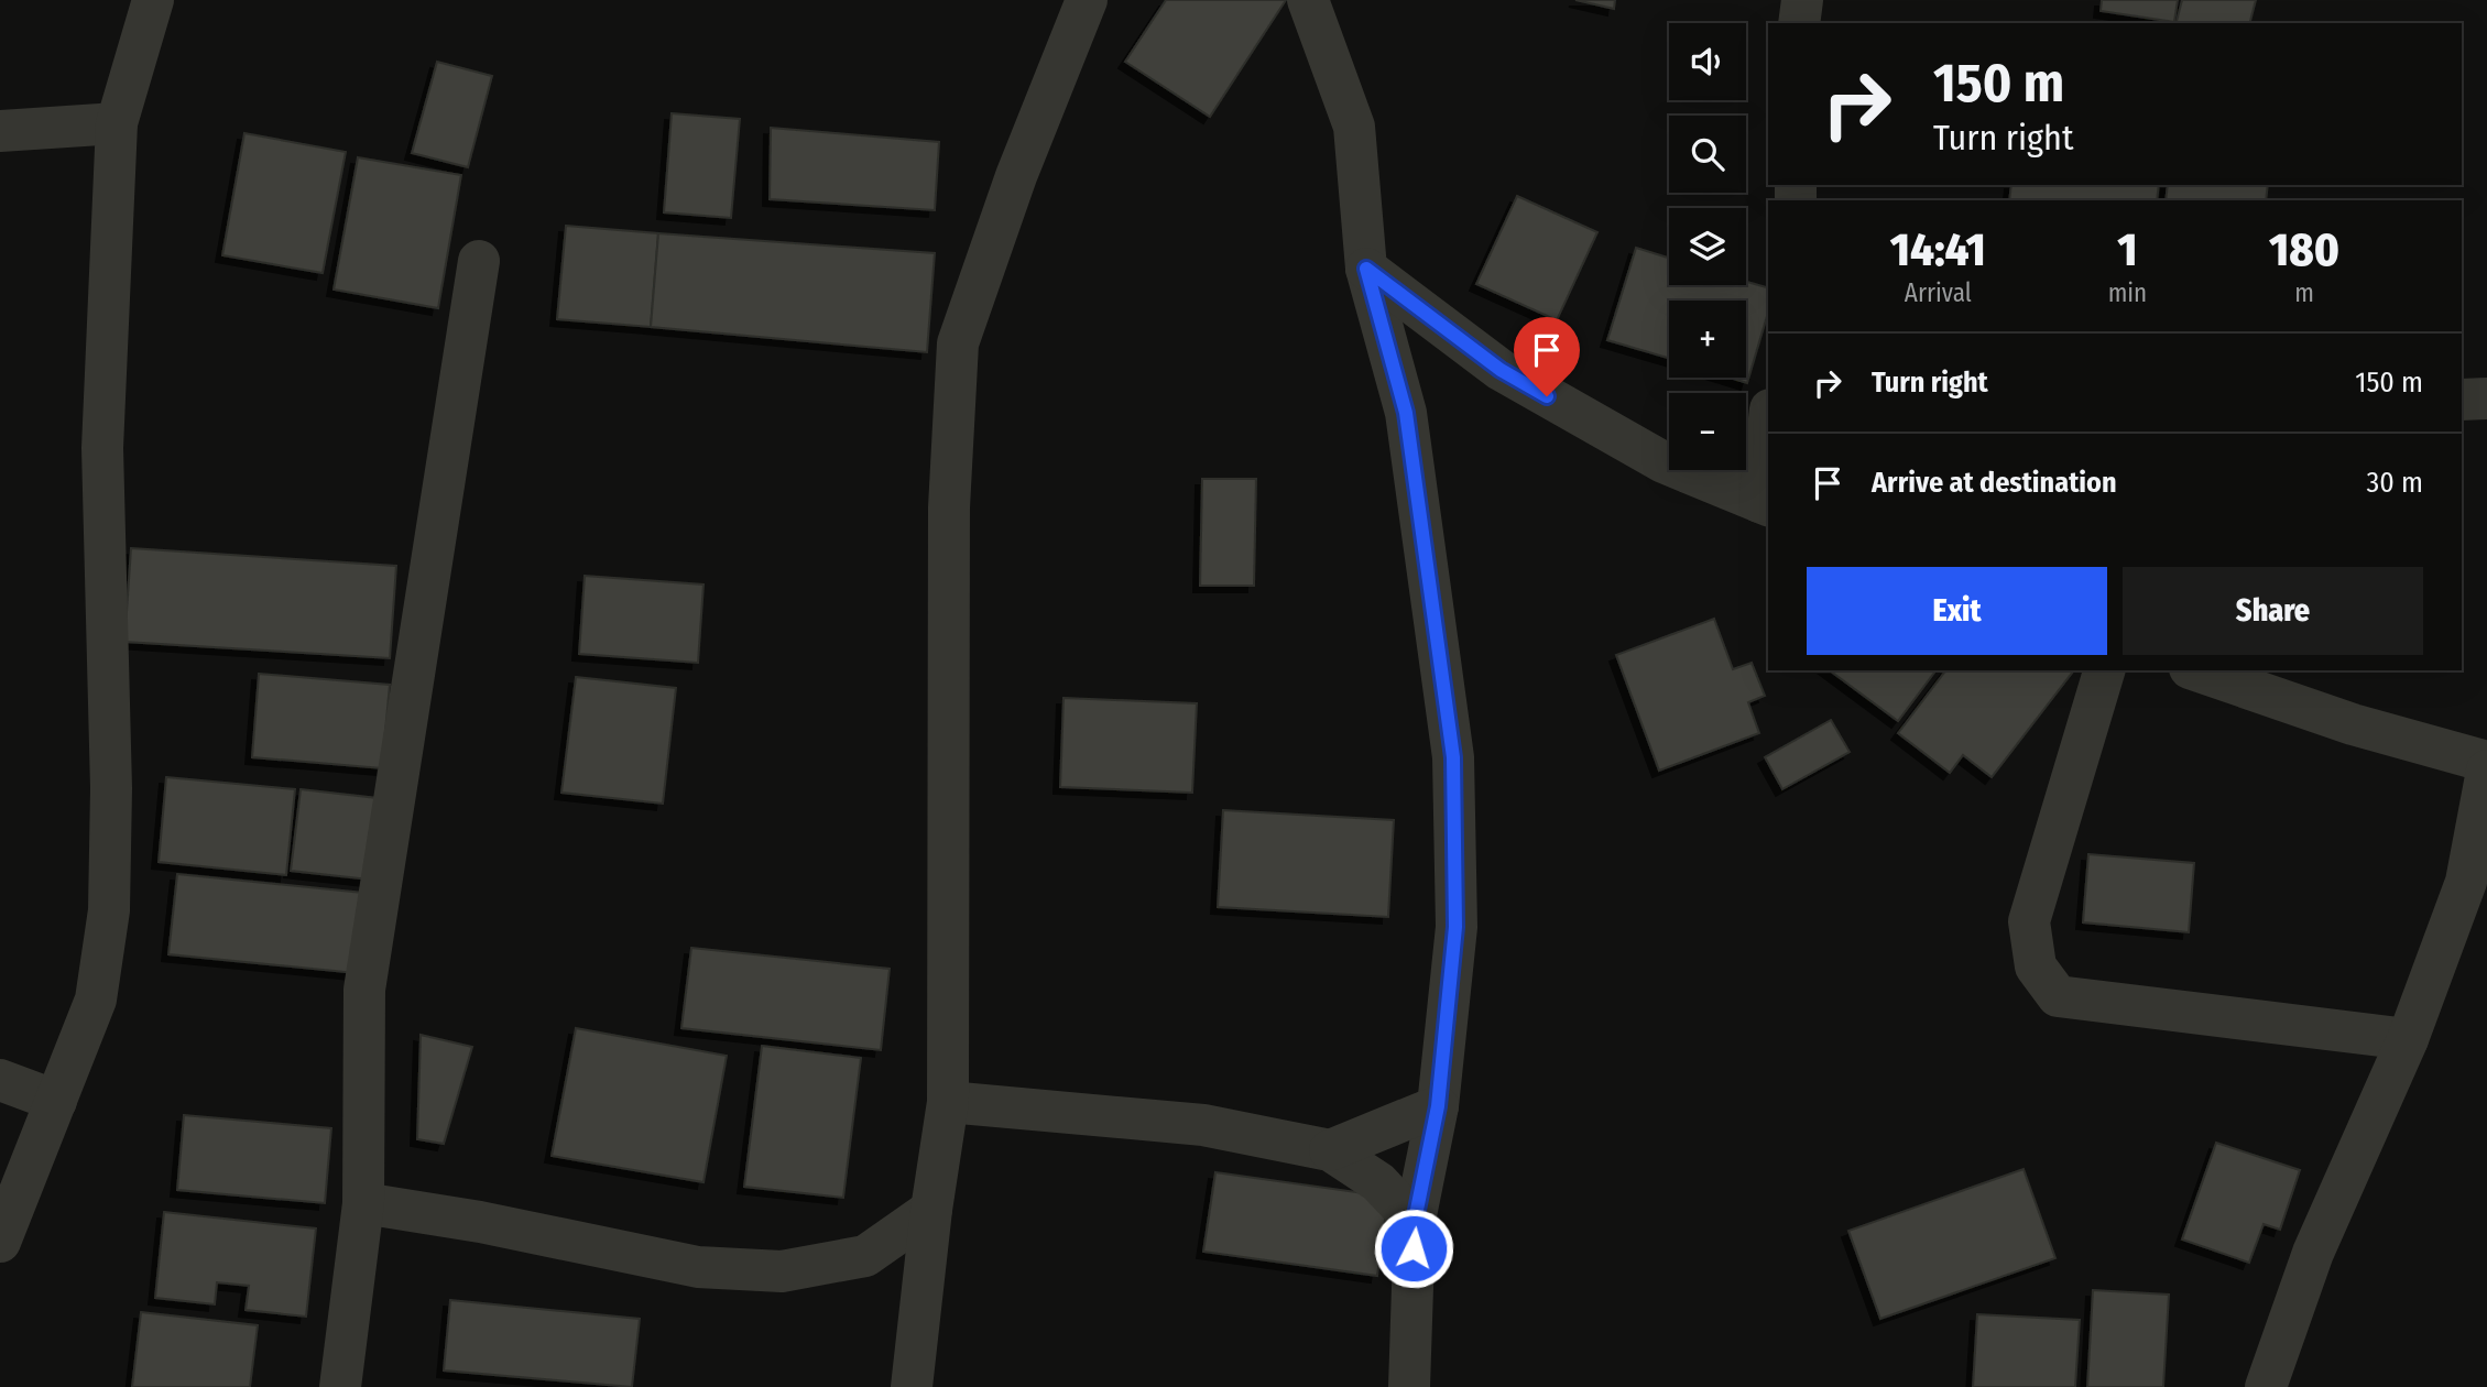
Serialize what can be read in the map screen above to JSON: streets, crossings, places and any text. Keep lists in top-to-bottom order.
{
  "page": {
    "map_buttons": ["+", "−"],
    "turn": ["150 m", "Turn right"],
    "eta": [
      "14:41",
      "Arrival",
      "1",
      "min",
      "180",
      "m"
    ],
    "list": [
      {
        "name": "Turn right",
        "value": "150 m"
      },
      {
        "name": "Arrive at destination",
        "value": "30 m"
      }
    ],
    "buttons": ["Exit", "Share"]
  }
}
